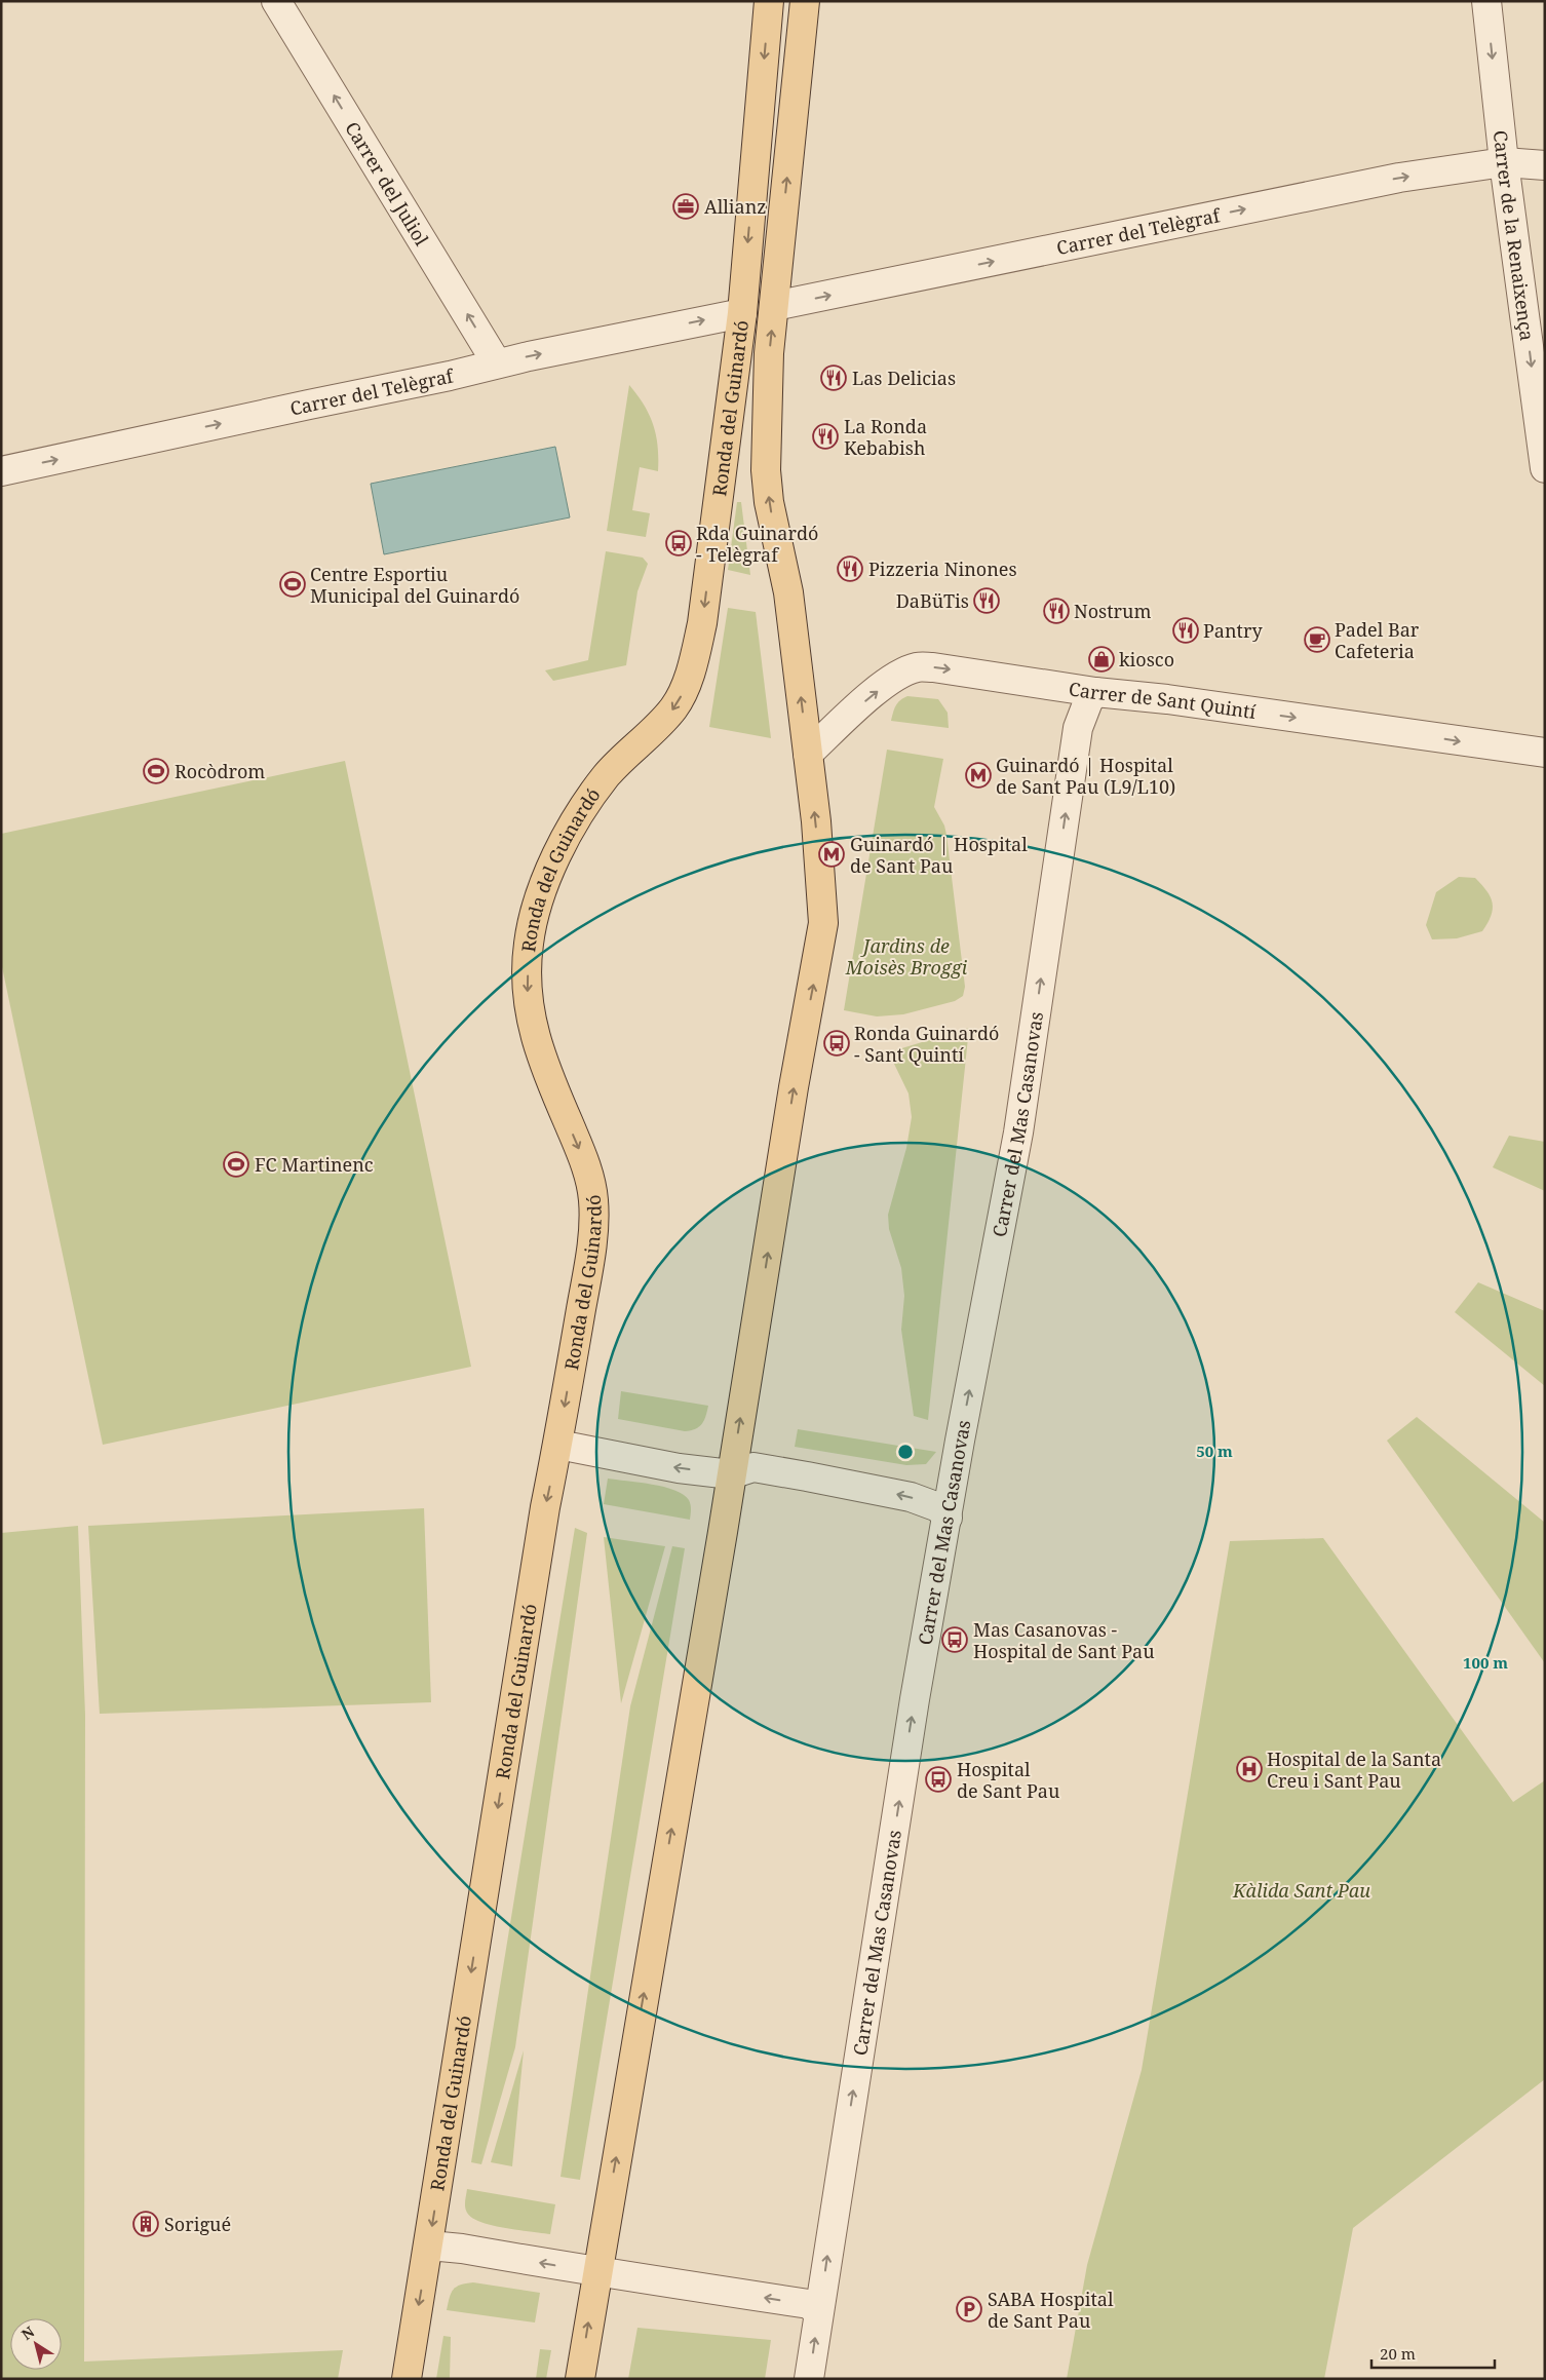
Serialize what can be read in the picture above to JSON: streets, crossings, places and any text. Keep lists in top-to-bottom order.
{
  "streets": {
    "main road": ["Ronda del Guinardó"],
    "street": [
      "Carrer del Juliol",
      "Carrer del Telègraf",
      "Carrer de la Renaixença",
      "Carrer de Sant Quintí",
      "Carrer del Mas Casanovas"
    ]
  },
  "crossings": [
    ["Carrer del Juliol", "Carrer del Telègraf"],
    ["Carrer del Telègraf", "Carrer de la Renaixença"],
    ["Carrer del Telègraf", "Ronda del Guinardó"],
    ["Ronda del Guinardó", "Carrer de Sant Quintí"],
    ["Carrer de Sant Quintí", "Carrer del Mas Casanovas"]
  ],
  "one_way": [
    "Carrer del Juliol",
    "Carrer del Telègraf",
    "Carrer de la Renaixença",
    "Carrer de Sant Quintí",
    "Carrer del Mas Casanovas"
  ],
  "parks": ["Jardins de Moisès Broggi", "Kàlida Sant Pau"],
  "places": {
    "office": ["Allianz"],
    "restaurant": [
      "Las Delicias",
      "La Ronda Kebabish",
      "Pizzeria Ninones",
      "DaBüTis",
      "Nostrum",
      "Pantry"
    ],
    "bus stop": [
      "Rda Guinardó - Telègraf",
      "Ronda Guinardó - Sant Quintí",
      "Mas Casanovas - Hospital de Sant Pau",
      "Hospital de Sant Pau"
    ],
    "sports": ["Centre Esportiu Municipal del Guinardó", "Rocòdrom", "FC Martinenc"],
    "cafe": ["Padel Bar Cafeteria"],
    "shop": ["kiosco"],
    "metro station": ["Guinardó | Hospital de Sant Pau (L9/L10)", "Guinardó | Hospital de Sant Pau"],
    "hospital": ["Hospital de la Santa Creu i Sant Pau"],
    "building": ["Sorigué"],
    "parking": ["SABA Hospital de Sant Pau"]
  },
  "scale_bar": "20 m",
  "north": "top left",
  "rings": ["50 m", "100 m"]
}
